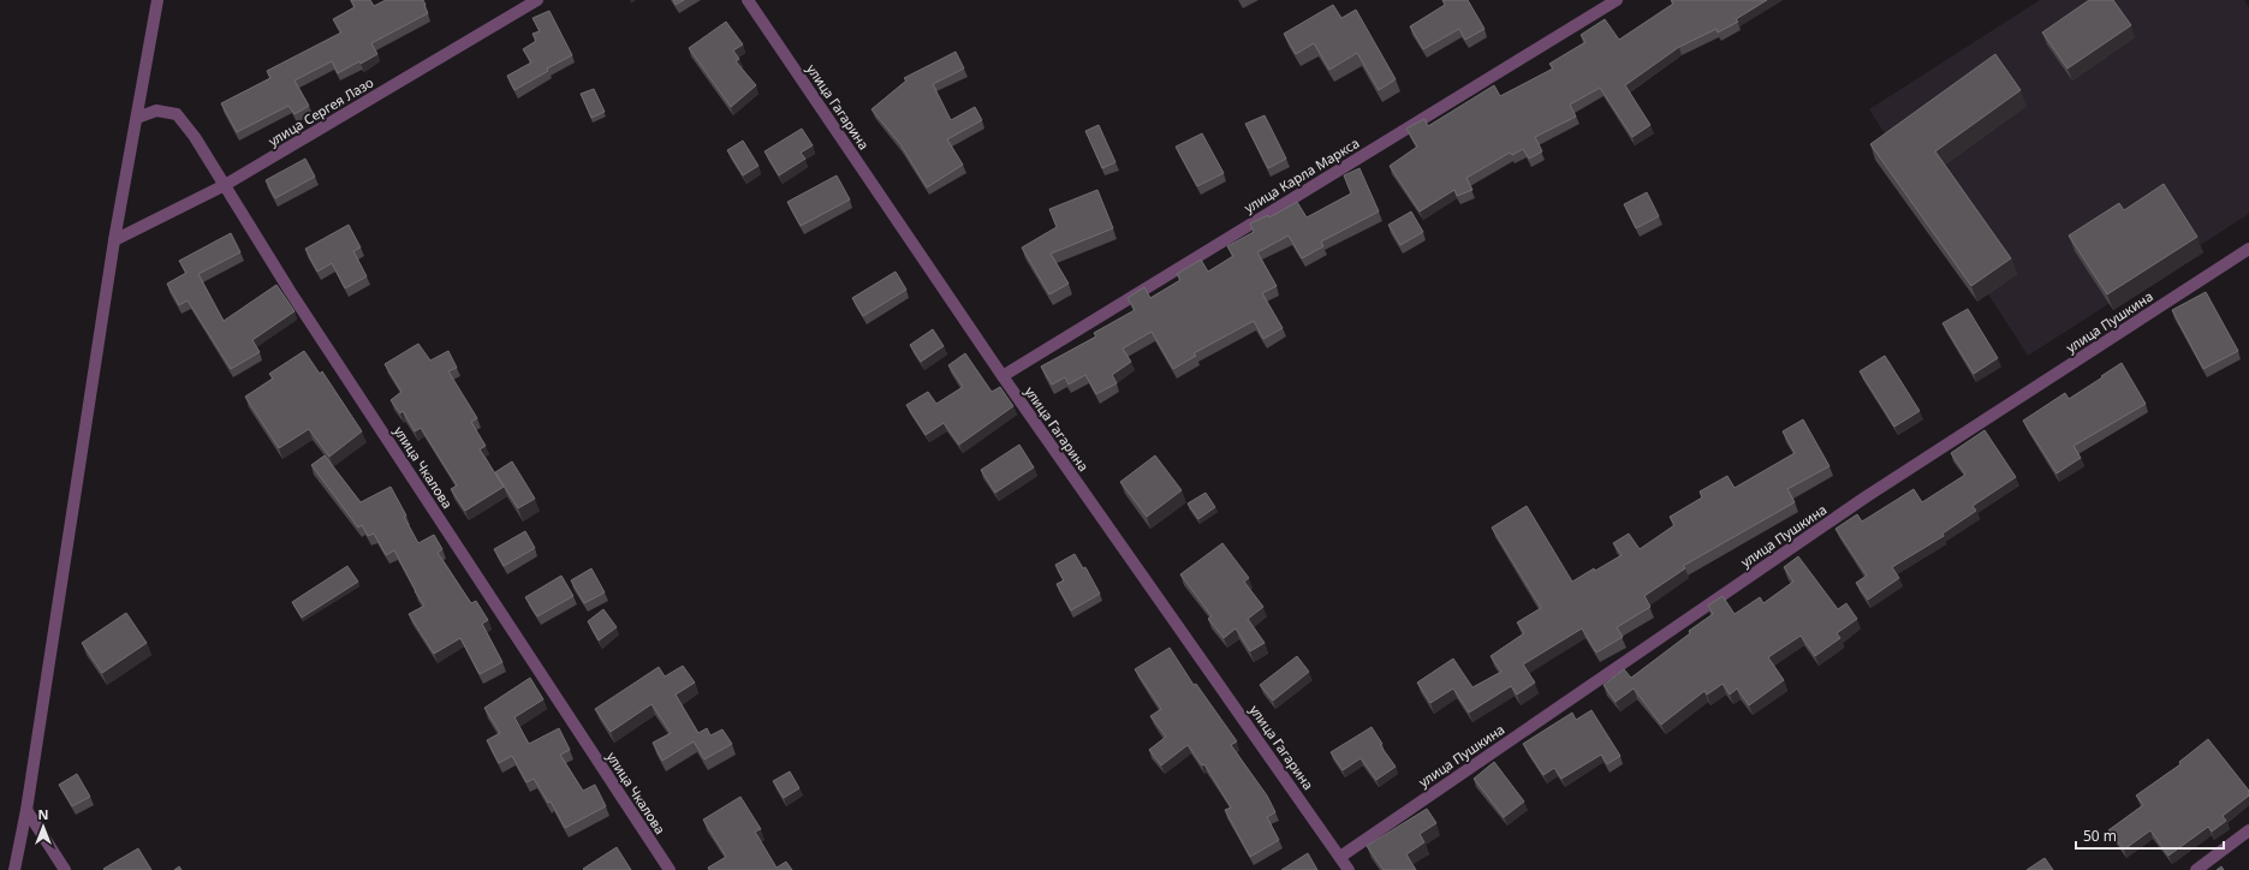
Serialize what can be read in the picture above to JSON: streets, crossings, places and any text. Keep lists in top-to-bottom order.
{
  "streets": {
    "street": [
      "улица Гагарина",
      "улица Сергея Лазо",
      "улица Карла Маркса",
      "улица Пушкина",
      "улица Чкалова"
    ]
  },
  "crossings": [
    ["улица Гагарина", "улица Карла Маркса"],
    ["улица Гагарина", "улица Пушкина"],
    ["улица Сергея Лазо", "улица Чкалова"]
  ],
  "scale_bar": "50 m",
  "north": "top"
}
